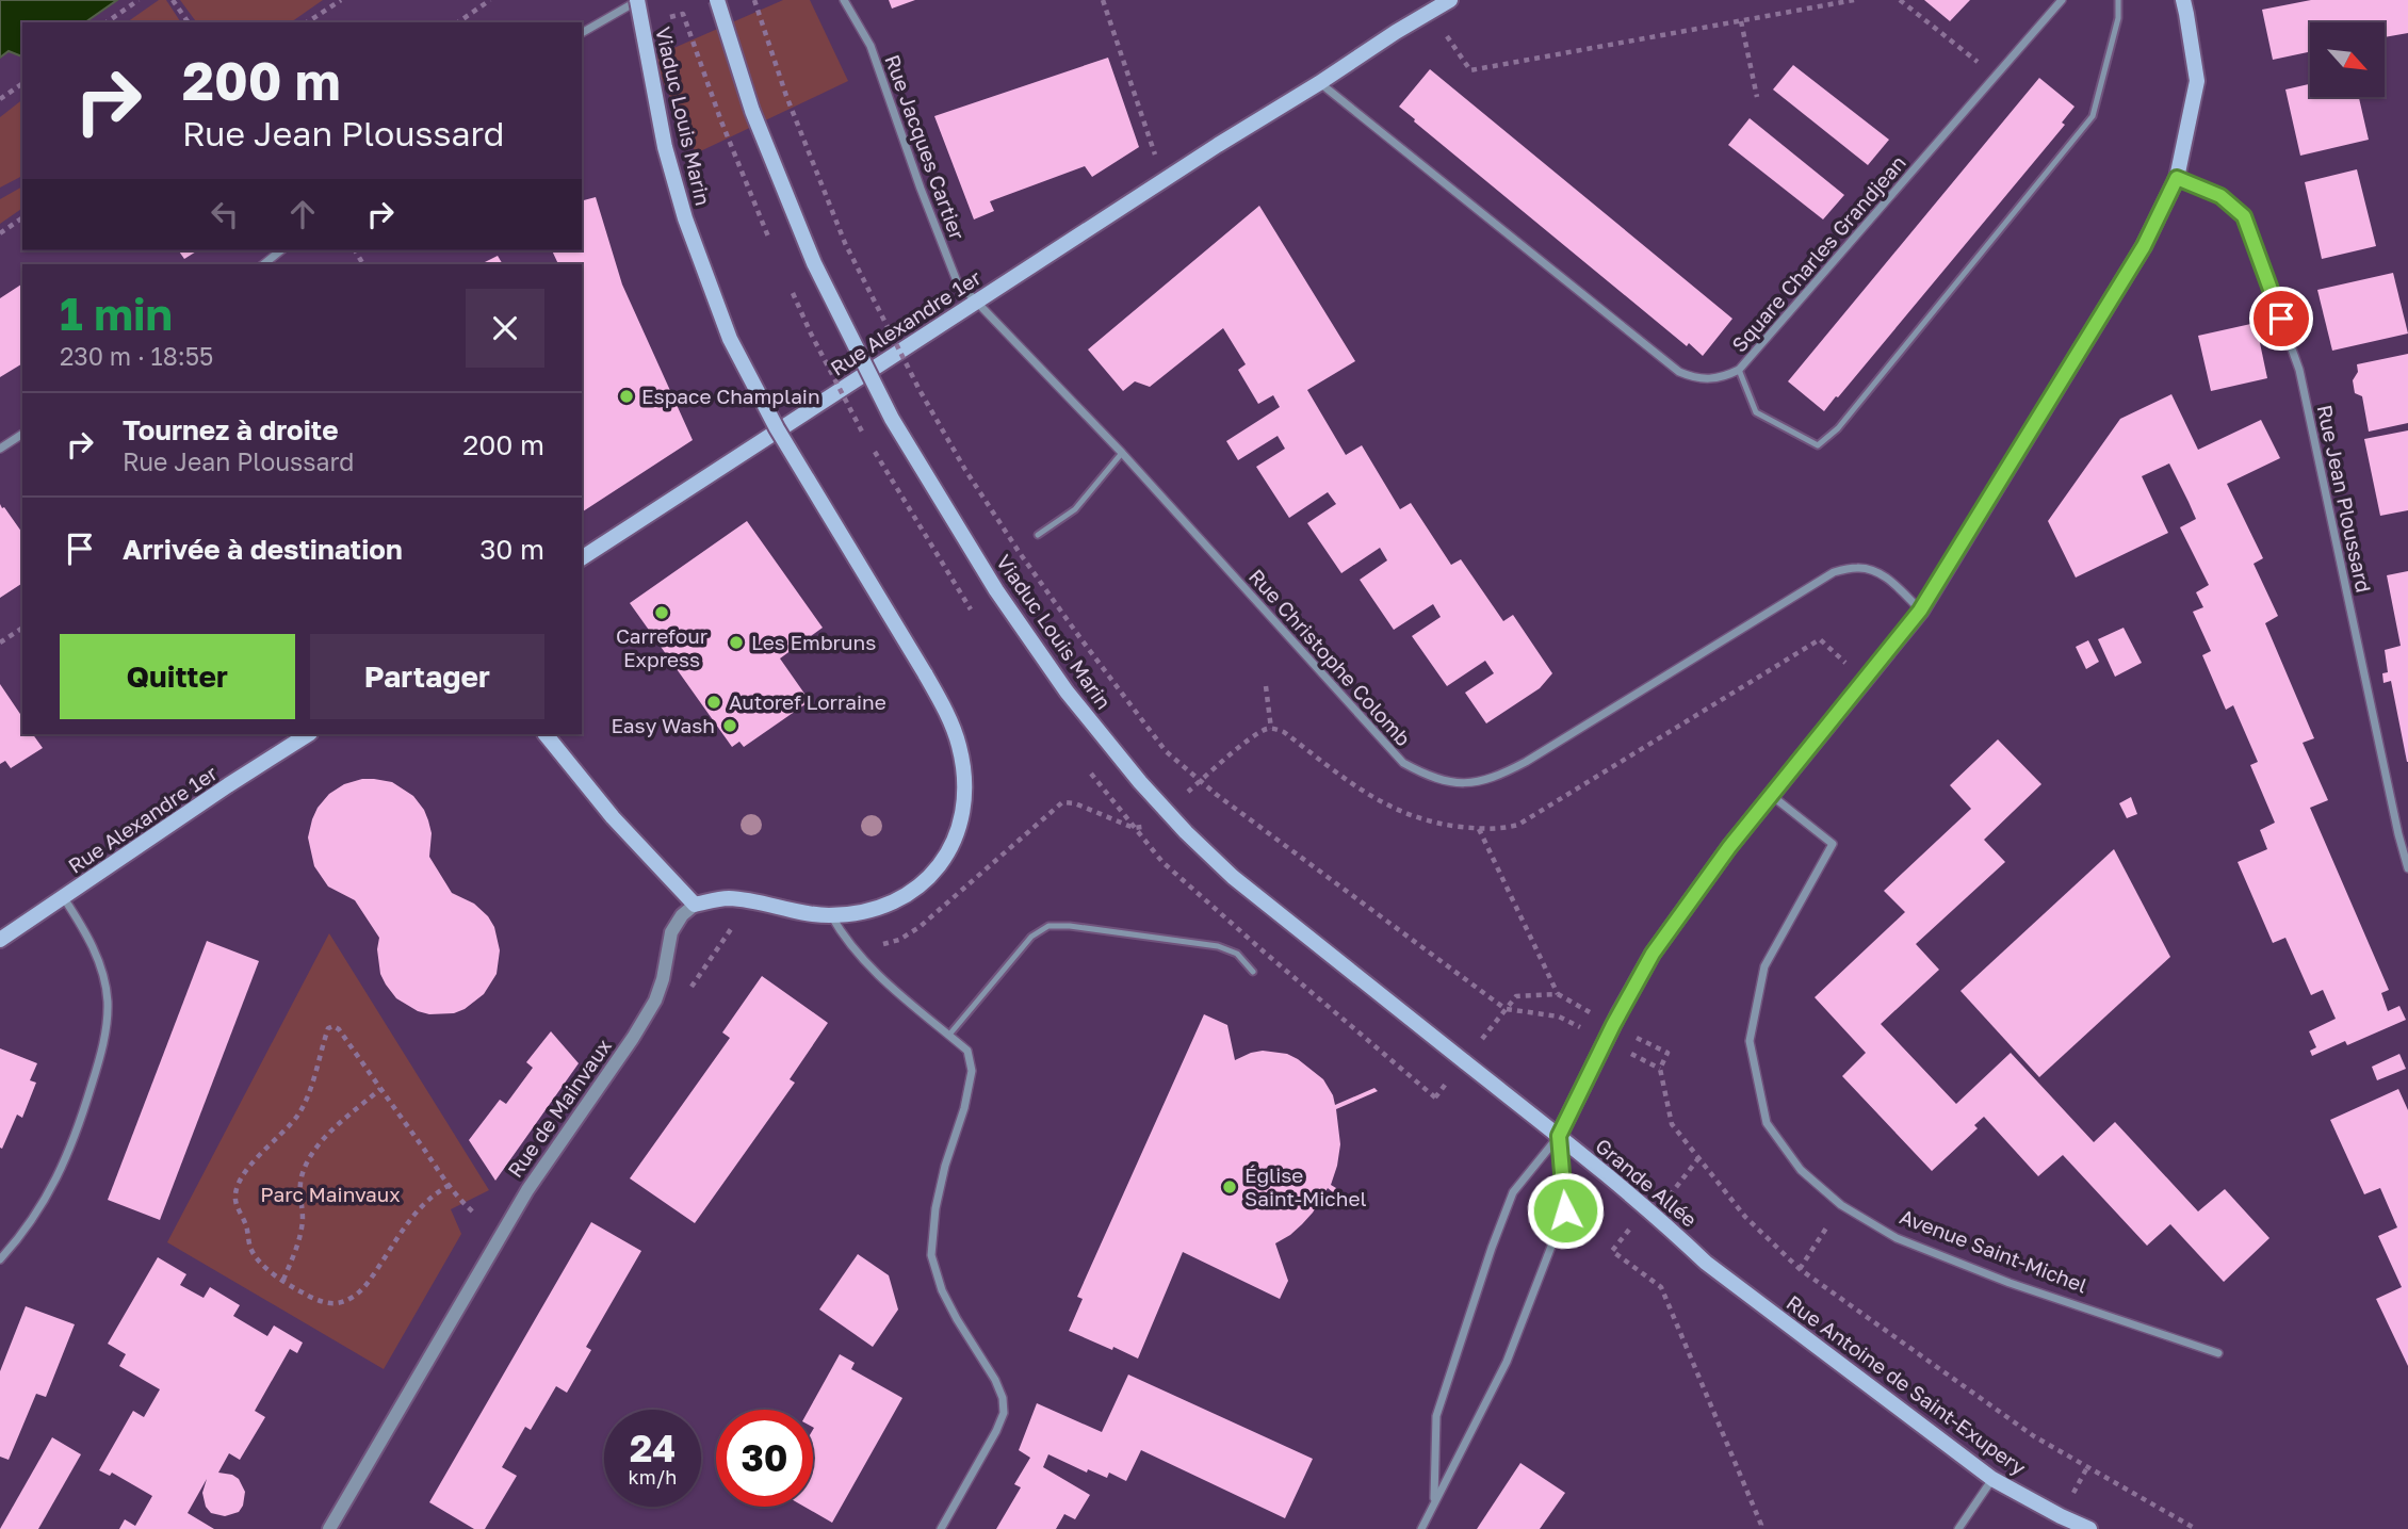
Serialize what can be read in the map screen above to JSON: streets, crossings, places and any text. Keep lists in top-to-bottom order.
{
  "streets": {
    "main road": [
      "Viaduc Louis Marin",
      "Rue Alexandre 1er",
      "Grande Allée",
      "Rue Antoine de Saint-Exupery"
    ],
    "street": [
      "Rue Jacques Cartier",
      "Square Charles Grandjean",
      "Rue Jean Ploussard",
      "Rue Christophe Colomb",
      "Rue de Mainvaux",
      "Avenue Saint-Michel"
    ]
  },
  "crossings": [
    ["Viaduc Louis Marin", "Rue de Mainvaux"],
    ["Viaduc Louis Marin", "Grande Allée"],
    ["Rue Jacques Cartier", "Rue Alexandre 1er"],
    ["Rue Jacques Cartier", "Rue Christophe Colomb"],
    ["Square Charles Grandjean", "Rue Alexandre 1er"],
    ["Rue Alexandre 1er", "Rue Christophe Colomb"],
    ["Grande Allée", "Rue Antoine de Saint-Exupery"]
  ],
  "parks": ["Parc Mainvaux"],
  "places": [
    "Espace Champlain",
    "Carrefour Express",
    "Les Embruns",
    "Autoref Lorraine",
    "Easy Wash",
    "Église Saint-Michel"
  ],
  "north": "bottom right",
  "page": {
    "turn": ["200 m", "Rue Jean Ploussard"],
    "heading": ["1 min", "230 m · 18:55"],
    "list": [
      {
        "name": "Tournez à droite",
        "note": "Rue Jean Ploussard",
        "value": "200 m"
      },
      {
        "name": "Arrivée à destination",
        "value": "30 m"
      }
    ],
    "buttons": ["Quitter", "Partager"],
    "speed": "24 km/h",
    "limit": "30"
  }
}
